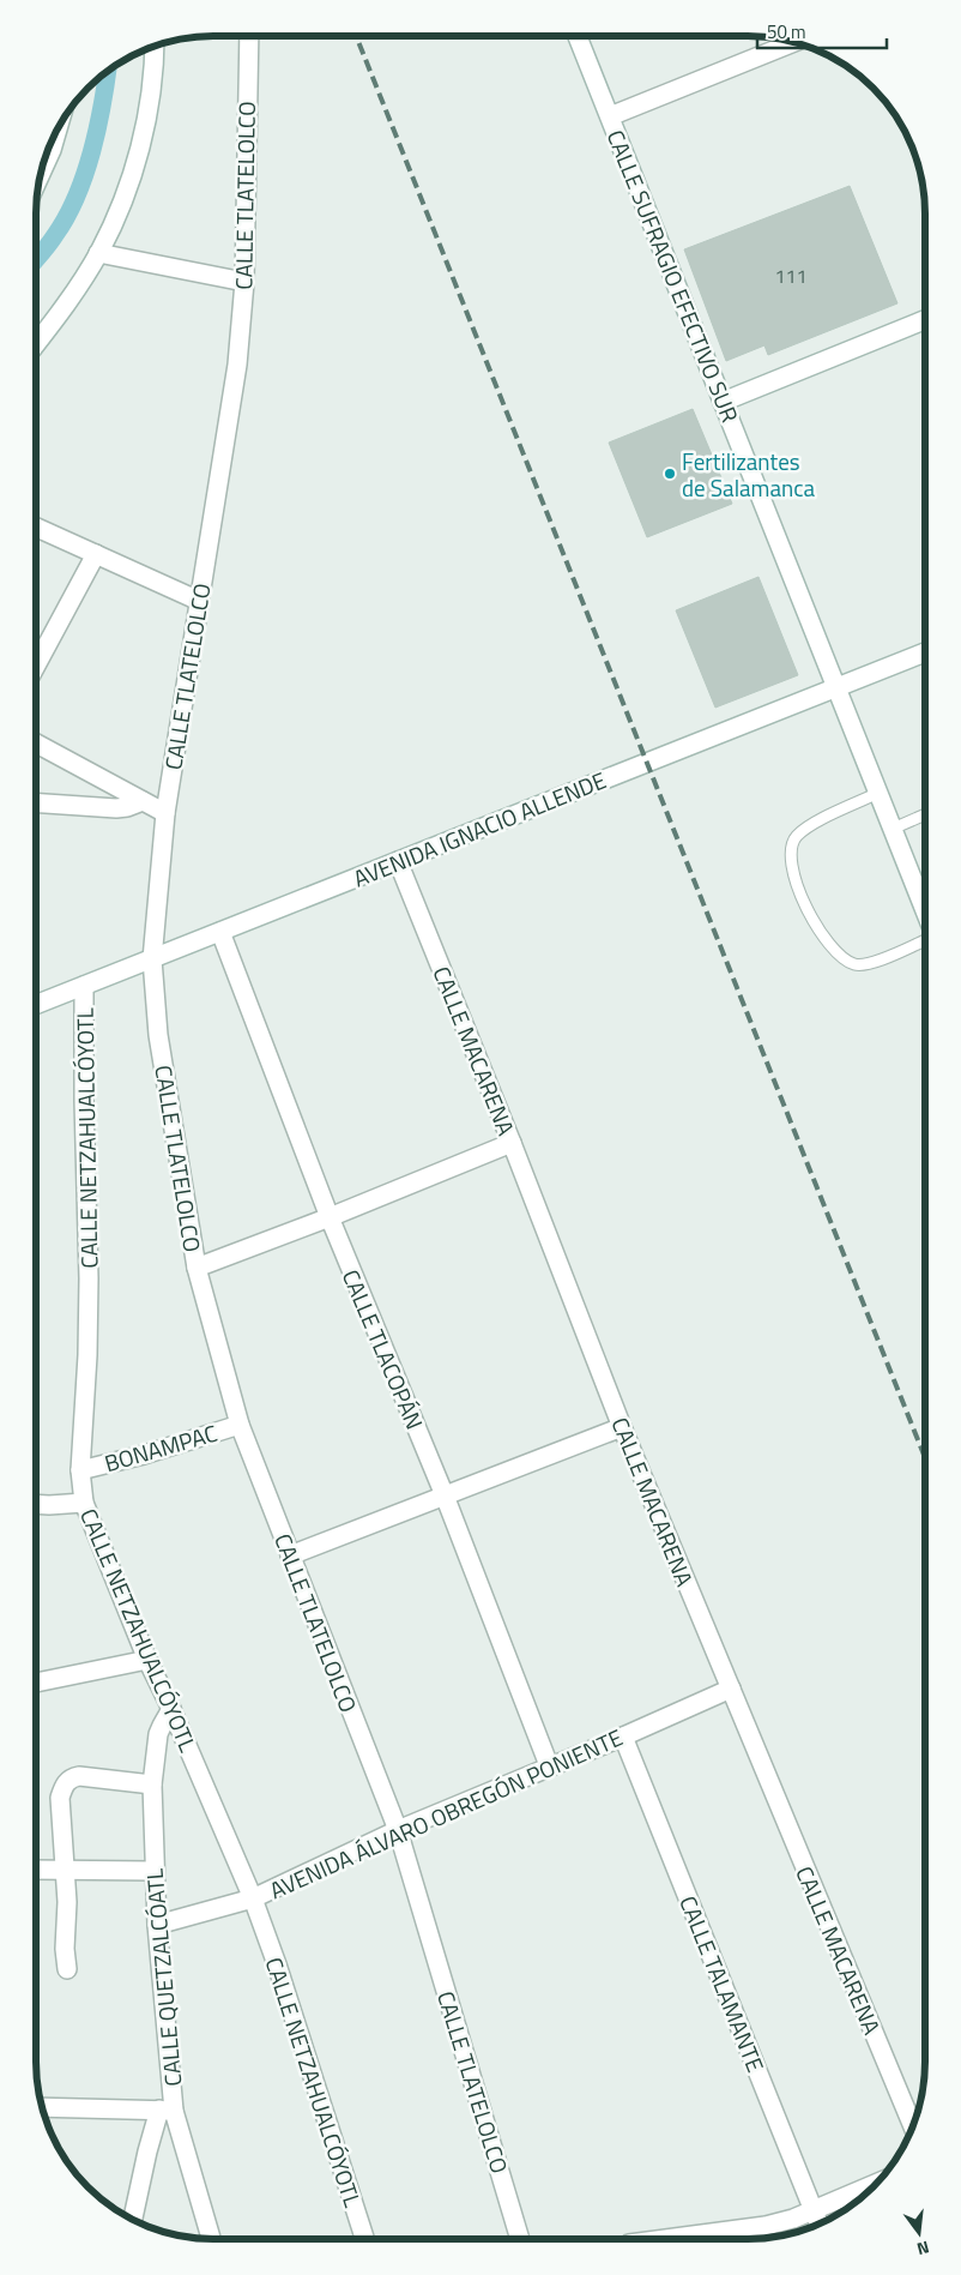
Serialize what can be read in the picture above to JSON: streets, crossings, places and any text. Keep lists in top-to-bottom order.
{
  "streets": {
    "street": [
      "CALLE TLATELOLCO",
      "CALLE SUFRAGIO EFECTIVO SUR",
      "AVENIDA IGNACIO ALLENDE",
      "CALLE MACARENA",
      "CALLE NETZAHUALCÓYOTL",
      "CALLE TLACOPÁN",
      "BONAMPAC",
      "AVENIDA ÁLVARO OBREGÓN PONIENTE",
      "CALLE QUETZALCÓATL",
      "CALLE TALAMANTE"
    ]
  },
  "crossings": [
    ["CALLE TLATELOLCO", "AVENIDA IGNACIO ALLENDE"],
    ["CALLE TLATELOLCO", "BONAMPAC"],
    ["CALLE TLATELOLCO", "AVENIDA ÁLVARO OBREGÓN PONIENTE"],
    ["CALLE SUFRAGIO EFECTIVO SUR", "AVENIDA IGNACIO ALLENDE"],
    ["AVENIDA IGNACIO ALLENDE", "CALLE MACARENA"],
    ["AVENIDA IGNACIO ALLENDE", "CALLE NETZAHUALCÓYOTL"],
    ["AVENIDA IGNACIO ALLENDE", "CALLE TLACOPÁN"],
    ["CALLE MACARENA", "AVENIDA ÁLVARO OBREGÓN PONIENTE"],
    ["CALLE NETZAHUALCÓYOTL", "BONAMPAC"],
    ["CALLE NETZAHUALCÓYOTL", "AVENIDA ÁLVARO OBREGÓN PONIENTE"],
    ["CALLE NETZAHUALCÓYOTL", "CALLE QUETZALCÓATL"],
    ["CALLE TLACOPÁN", "AVENIDA ÁLVARO OBREGÓN PONIENTE"],
    ["AVENIDA ÁLVARO OBREGÓN PONIENTE", "CALLE QUETZALCÓATL"],
    ["AVENIDA ÁLVARO OBREGÓN PONIENTE", "CALLE TALAMANTE"]
  ],
  "places": ["Fertilizantes de Salamanca"],
  "house_numbers": ["111"],
  "scale_bar": "50 m",
  "north": "bottom"
}
